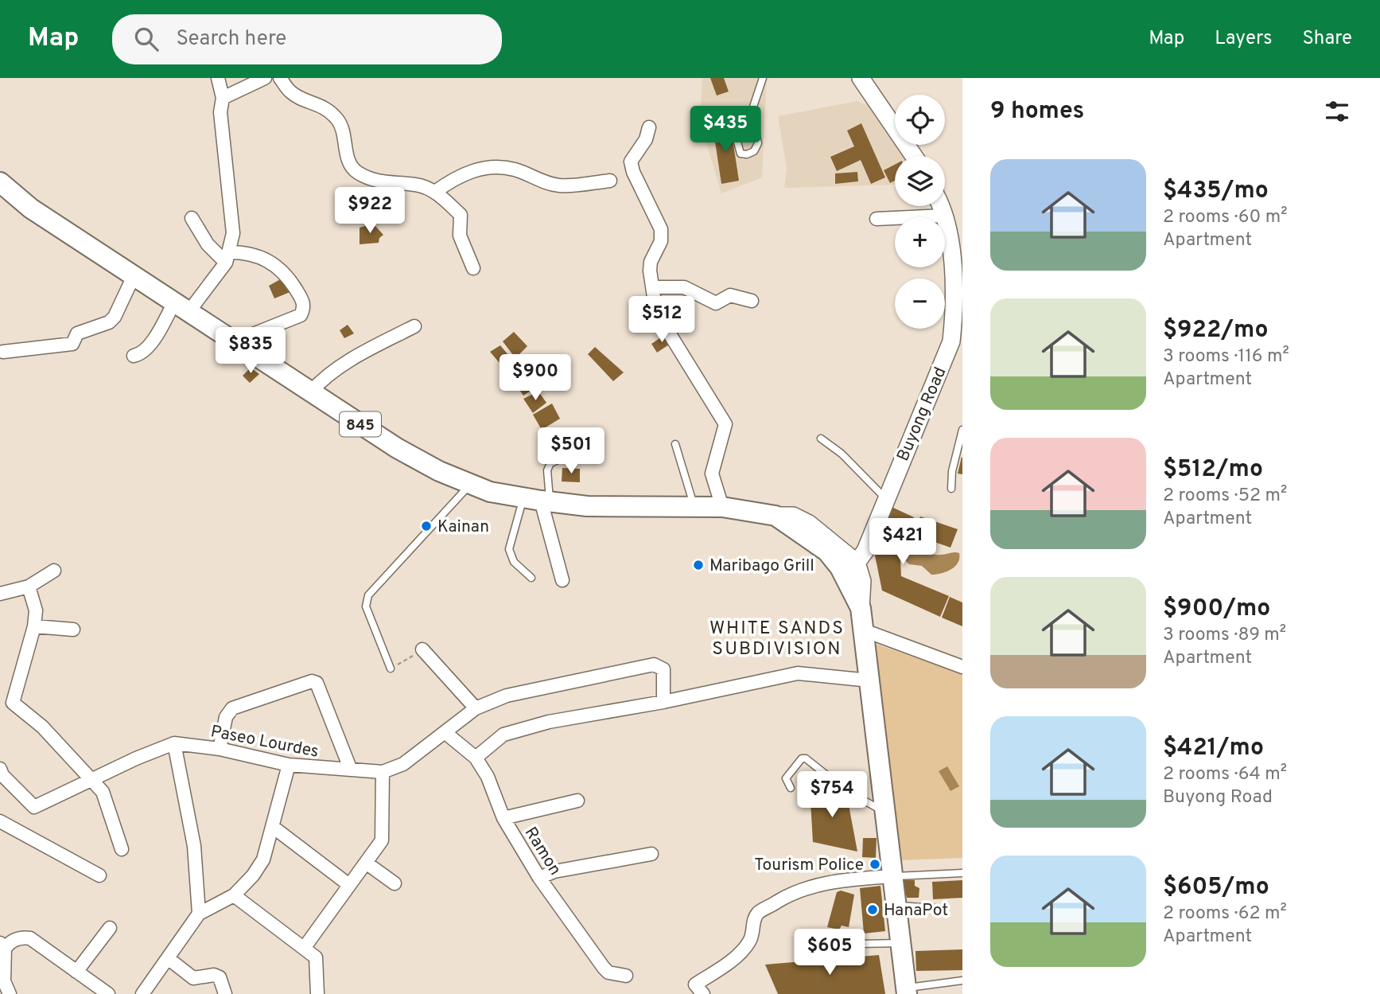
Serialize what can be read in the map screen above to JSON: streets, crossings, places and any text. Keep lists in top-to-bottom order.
{
  "streets": {
    "main road": ["845"],
    "street": ["Buyong Road", "Paseo Lourdes", "Ramon"]
  },
  "districts": ["WHITE SANDS SUBDIVISION"],
  "places": [
    "Kainan",
    "Maribago Grill",
    "Tourism Police",
    "HanaPot"
  ],
  "page": {
    "header": "Map",
    "search": "Search here",
    "nav": ["Map", "Layers", "Share"],
    "heading": "9 homes",
    "map_buttons": ["+", "−"],
    "price": [
      "$435",
      "$922",
      "$512",
      "$835",
      "$900",
      "$501",
      "$421",
      "$754",
      "$605"
    ],
    "list": [
      {
        "name": "$435/mo",
        "note": "2 rooms · 60 m² · Apartment"
      },
      {
        "name": "$922/mo",
        "note": "3 rooms · 116 m² · Apartment"
      },
      {
        "name": "$512/mo",
        "note": "2 rooms · 52 m² · Apartment"
      },
      {
        "name": "$900/mo",
        "note": "3 rooms · 89 m² · Apartment"
      },
      {
        "name": "$421/mo",
        "note": "2 rooms · 64 m² · Buyong Road"
      },
      {
        "name": "$605/mo",
        "note": "2 rooms · 62 m² · Apartment"
      }
    ]
  }
}
